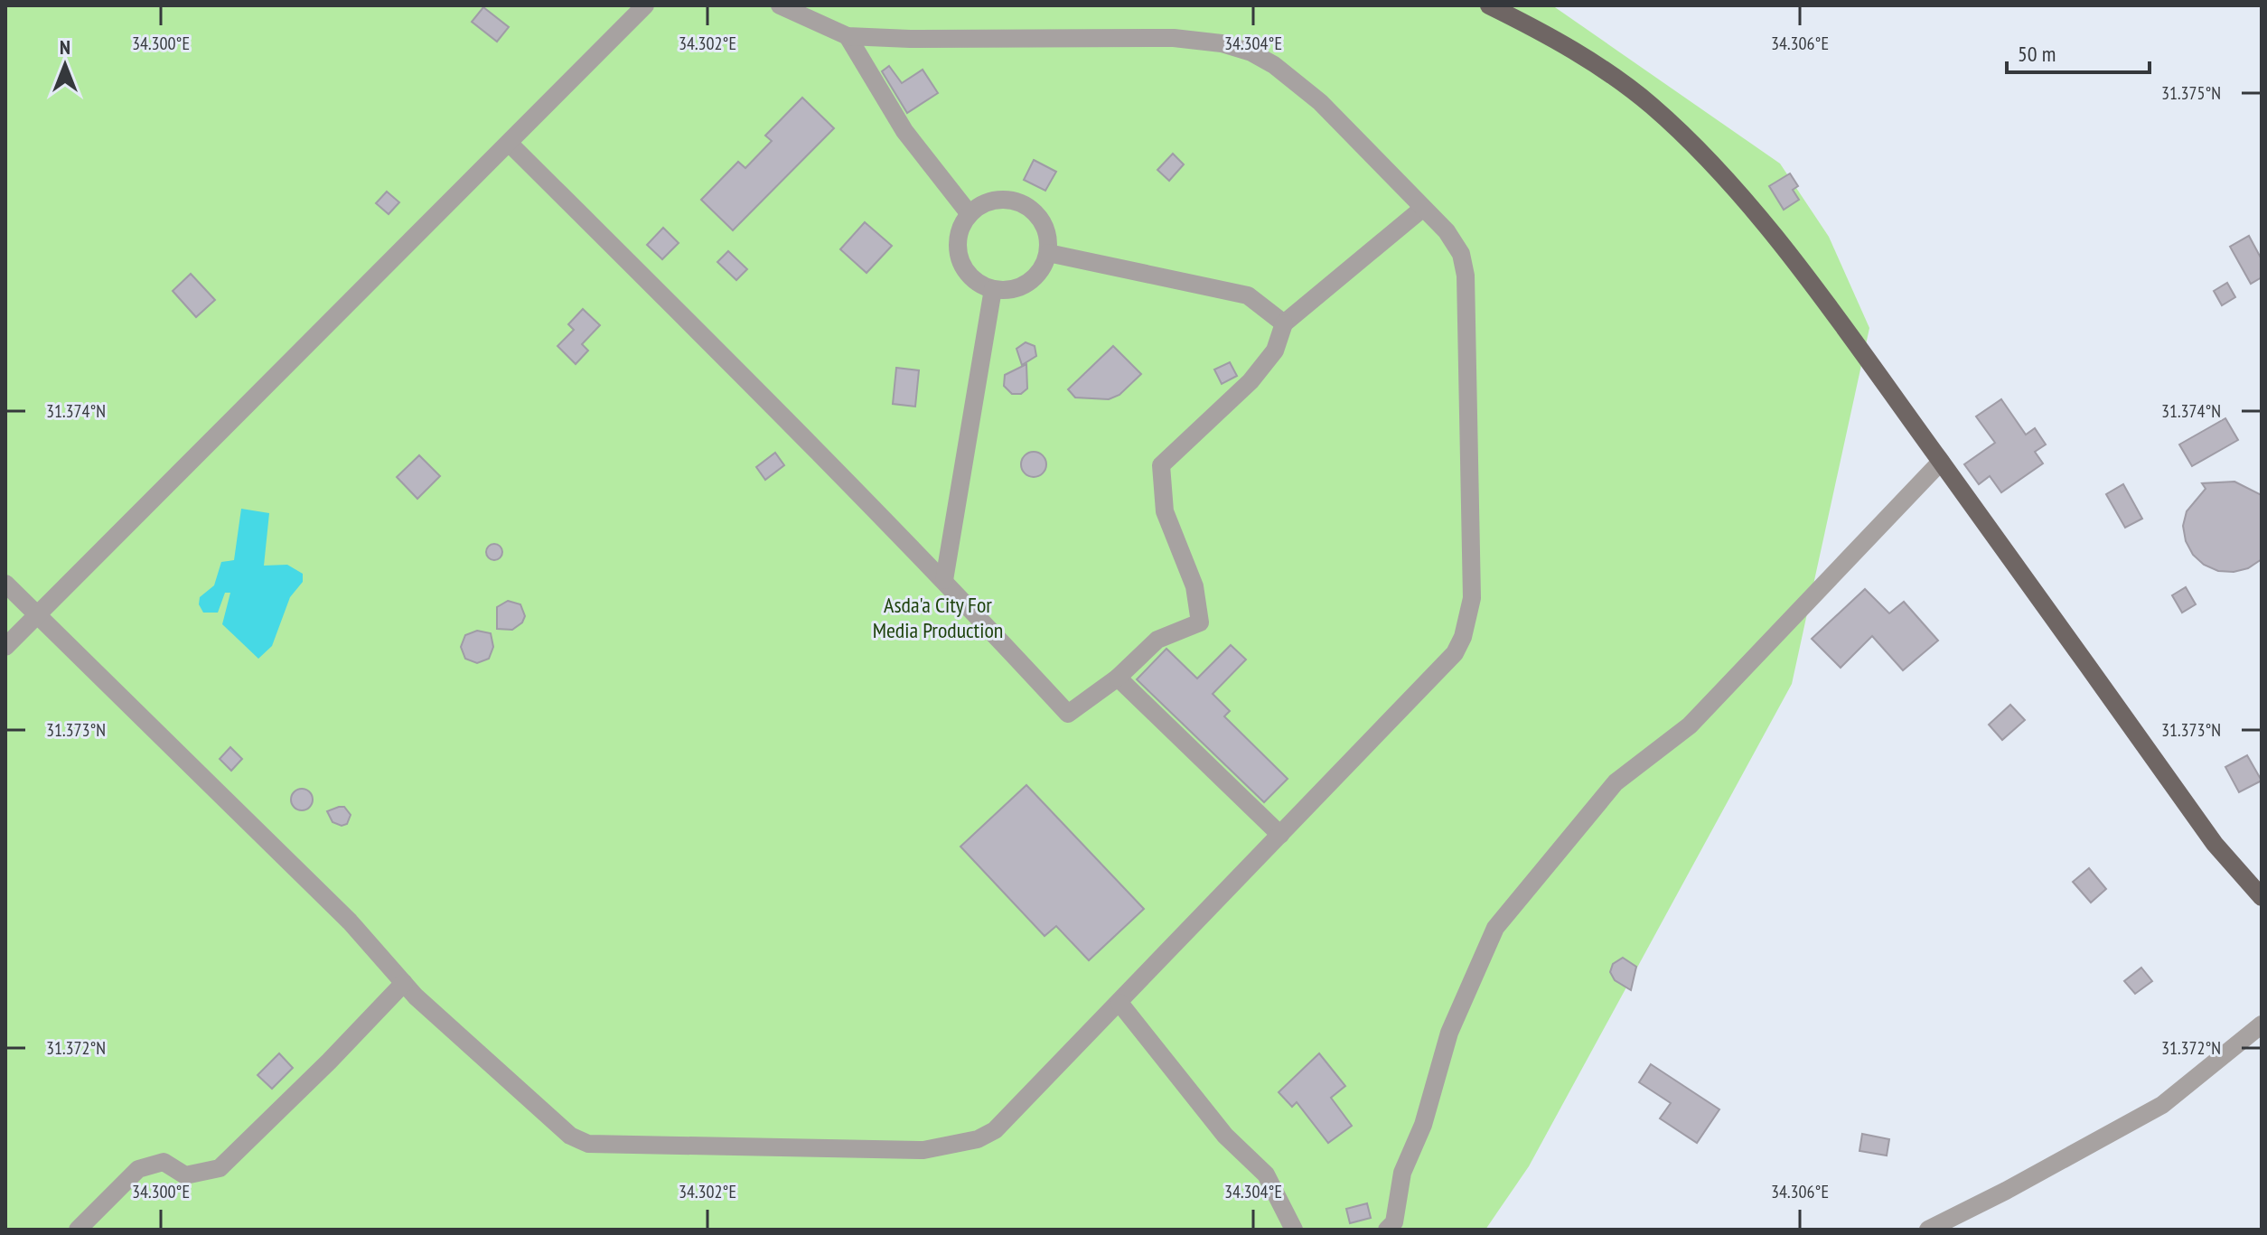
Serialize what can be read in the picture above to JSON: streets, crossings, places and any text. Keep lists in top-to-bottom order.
{
  "parks": ["Asda'a City For Media Production"],
  "scale_bar": "50 m",
  "north": "top",
  "coordinates": [
    "34.300°E",
    "34.302°E",
    "34.304°E",
    "34.306°E",
    "31.375°N",
    "31.374°N",
    "31.373°N",
    "31.372°N"
  ]
}
